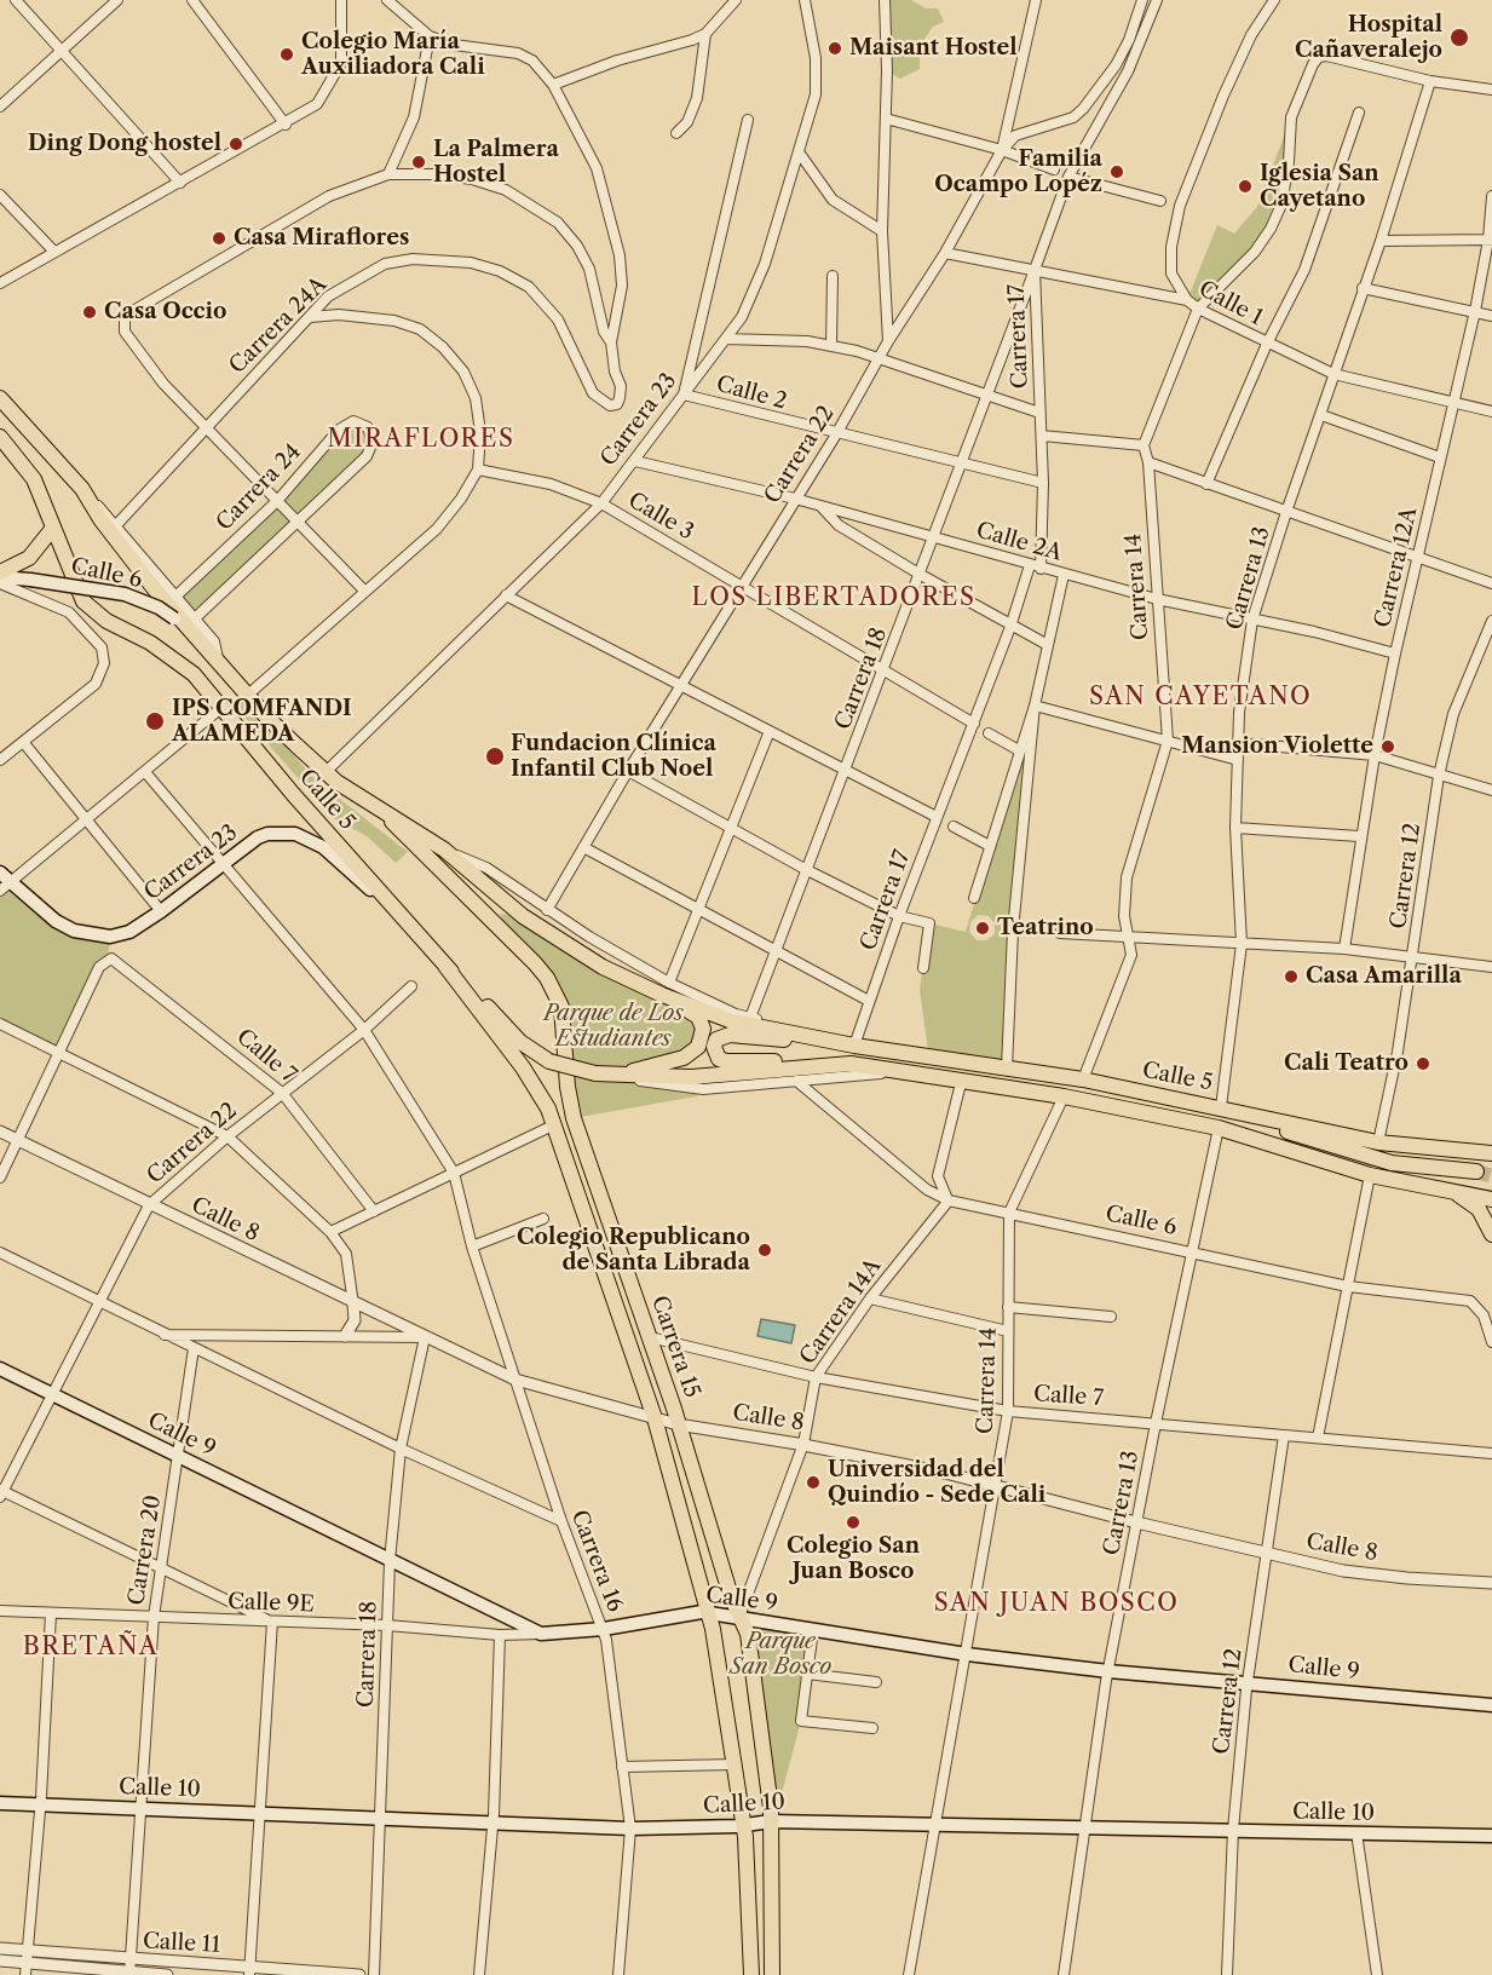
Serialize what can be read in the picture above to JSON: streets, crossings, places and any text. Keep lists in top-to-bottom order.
{
  "streets": {
    "main road": [
      "Carrera 23",
      "Calle 6",
      "Calle 5",
      "Carrera 15",
      "Calle 9",
      "Calle 10"
    ],
    "street": [
      "Calle 1",
      "Carrera 24A",
      "Carrera 17",
      "Calle 2",
      "Carrera 22",
      "Carrera 24",
      "Calle 3",
      "Calle 2A",
      "Carrera 12A",
      "Carrera 13",
      "Carrera 14",
      "Carrera 18",
      "Carrera 12",
      "Calle 7",
      "Calle 8",
      "Carrera 14A",
      "Carrera 20",
      "Carrera 16",
      "Calle 9E",
      "Calle 11"
    ]
  },
  "crossings": [
    ["Calle 1", "Carrera 17"],
    ["Calle 1", "Carrera 22"],
    ["Calle 1", "Carrera 12A"],
    ["Calle 1", "Carrera 13"],
    ["Calle 1", "Carrera 18"],
    ["Carrera 24A", "Calle 5"],
    ["Carrera 17", "Calle 2"],
    ["Carrera 17", "Calle 3"],
    ["Carrera 17", "Calle 2A"],
    ["Carrera 17", "Carrera 18"],
    ["Carrera 17", "Calle 5"],
    ["Calle 2", "Carrera 23"],
    ["Calle 2", "Carrera 22"],
    ["Calle 2", "Carrera 18"],
    ["Carrera 23", "Calle 3"],
    ["Carrera 23", "Calle 2A"],
    ["Carrera 23", "Calle 5"],
    ["Carrera 23", "Carrera 16"],
    ["Carrera 22", "Calle 3"],
    ["Carrera 22", "Calle 2A"],
    ["Carrera 22", "Calle 5"],
    ["Carrera 22", "Calle 7"],
    ["Carrera 22", "Calle 8"],
    ["Carrera 22", "Calle 9"],
    ["Carrera 22", "Carrera 16"],
    ["Carrera 24", "Calle 5"],
    ["Calle 3", "Carrera 18"],
    ["Calle 2A", "Carrera 12A"],
    ["Calle 2A", "Carrera 13"],
    ["Calle 2A", "Carrera 14"],
    ["Calle 2A", "Carrera 18"],
    ["Calle 6", "Carrera 13"],
    ["Calle 6", "Carrera 14"],
    ["Calle 6", "Calle 5"],
    ["Calle 6", "Carrera 14A"],
    ["Carrera 13", "Calle 5"],
    ["Carrera 13", "Calle 7"],
    ["Carrera 13", "Calle 8"],
    ["Carrera 13", "Calle 9"],
    ["Carrera 13", "Calle 10"],
    ["Carrera 14", "Calle 5"],
    ["Carrera 14", "Calle 7"],
    ["Carrera 14", "Calle 8"],
    ["Carrera 14", "Calle 9"],
    ["Carrera 14", "Calle 10"],
    ["Carrera 18", "Calle 5"],
    ["Carrera 18", "Calle 8"],
    ["Carrera 18", "Calle 9"],
    ["Carrera 18", "Calle 9E"],
    ["Carrera 18", "Calle 10"],
    ["Calle 5", "Carrera 12"],
    ["Calle 5", "Carrera 15"],
    ["Carrera 12", "Calle 7"],
    ["Carrera 12", "Calle 8"],
    ["Carrera 12", "Calle 9"],
    ["Carrera 12", "Calle 10"],
    ["Calle 7", "Carrera 14A"],
    ["Calle 7", "Carrera 15"],
    ["Calle 8", "Carrera 14A"],
    ["Calle 8", "Carrera 15"],
    ["Calle 8", "Carrera 16"],
    ["Carrera 14A", "Carrera 15"],
    ["Carrera 14A", "Calle 9"],
    ["Carrera 15", "Calle 9"],
    ["Carrera 15", "Calle 10"],
    ["Calle 9", "Carrera 20"],
    ["Calle 9", "Carrera 16"],
    ["Calle 9", "Calle 9E"],
    ["Carrera 20", "Calle 9E"],
    ["Carrera 20", "Calle 10"],
    ["Carrera 20", "Calle 11"],
    ["Carrera 16", "Calle 10"]
  ],
  "districts": [
    "MIRAFLORES",
    "LOS LIBERTADORES",
    "SAN CAYETANO",
    "SAN JUAN BOSCO",
    "BRETAÑA"
  ],
  "parks": ["Parque de Los Estudiantes", "Parque San Bosco"],
  "places": [
    "Hospital Cañaveralejo",
    "Maisant Hostel",
    "Colegio María Auxiliadora Cali",
    "Ding Dong hostel",
    "La Palmera Hostel",
    "Familia Ocampo Lopéz",
    "Iglesia San Cayetano",
    "Casa Miraflores",
    "Casa Occio",
    "IPS COMFANDI ALAMEDA",
    "Mansion Violette",
    "Fundacion Clínica Infantil Club Noel",
    "Teatrino",
    "Casa Amarilla",
    "Cali Teatro",
    "Colegio Republicano de Santa Librada",
    "Universidad del Quindío - Sede Cali",
    "Colegio San Juan Bosco"
  ]
}
